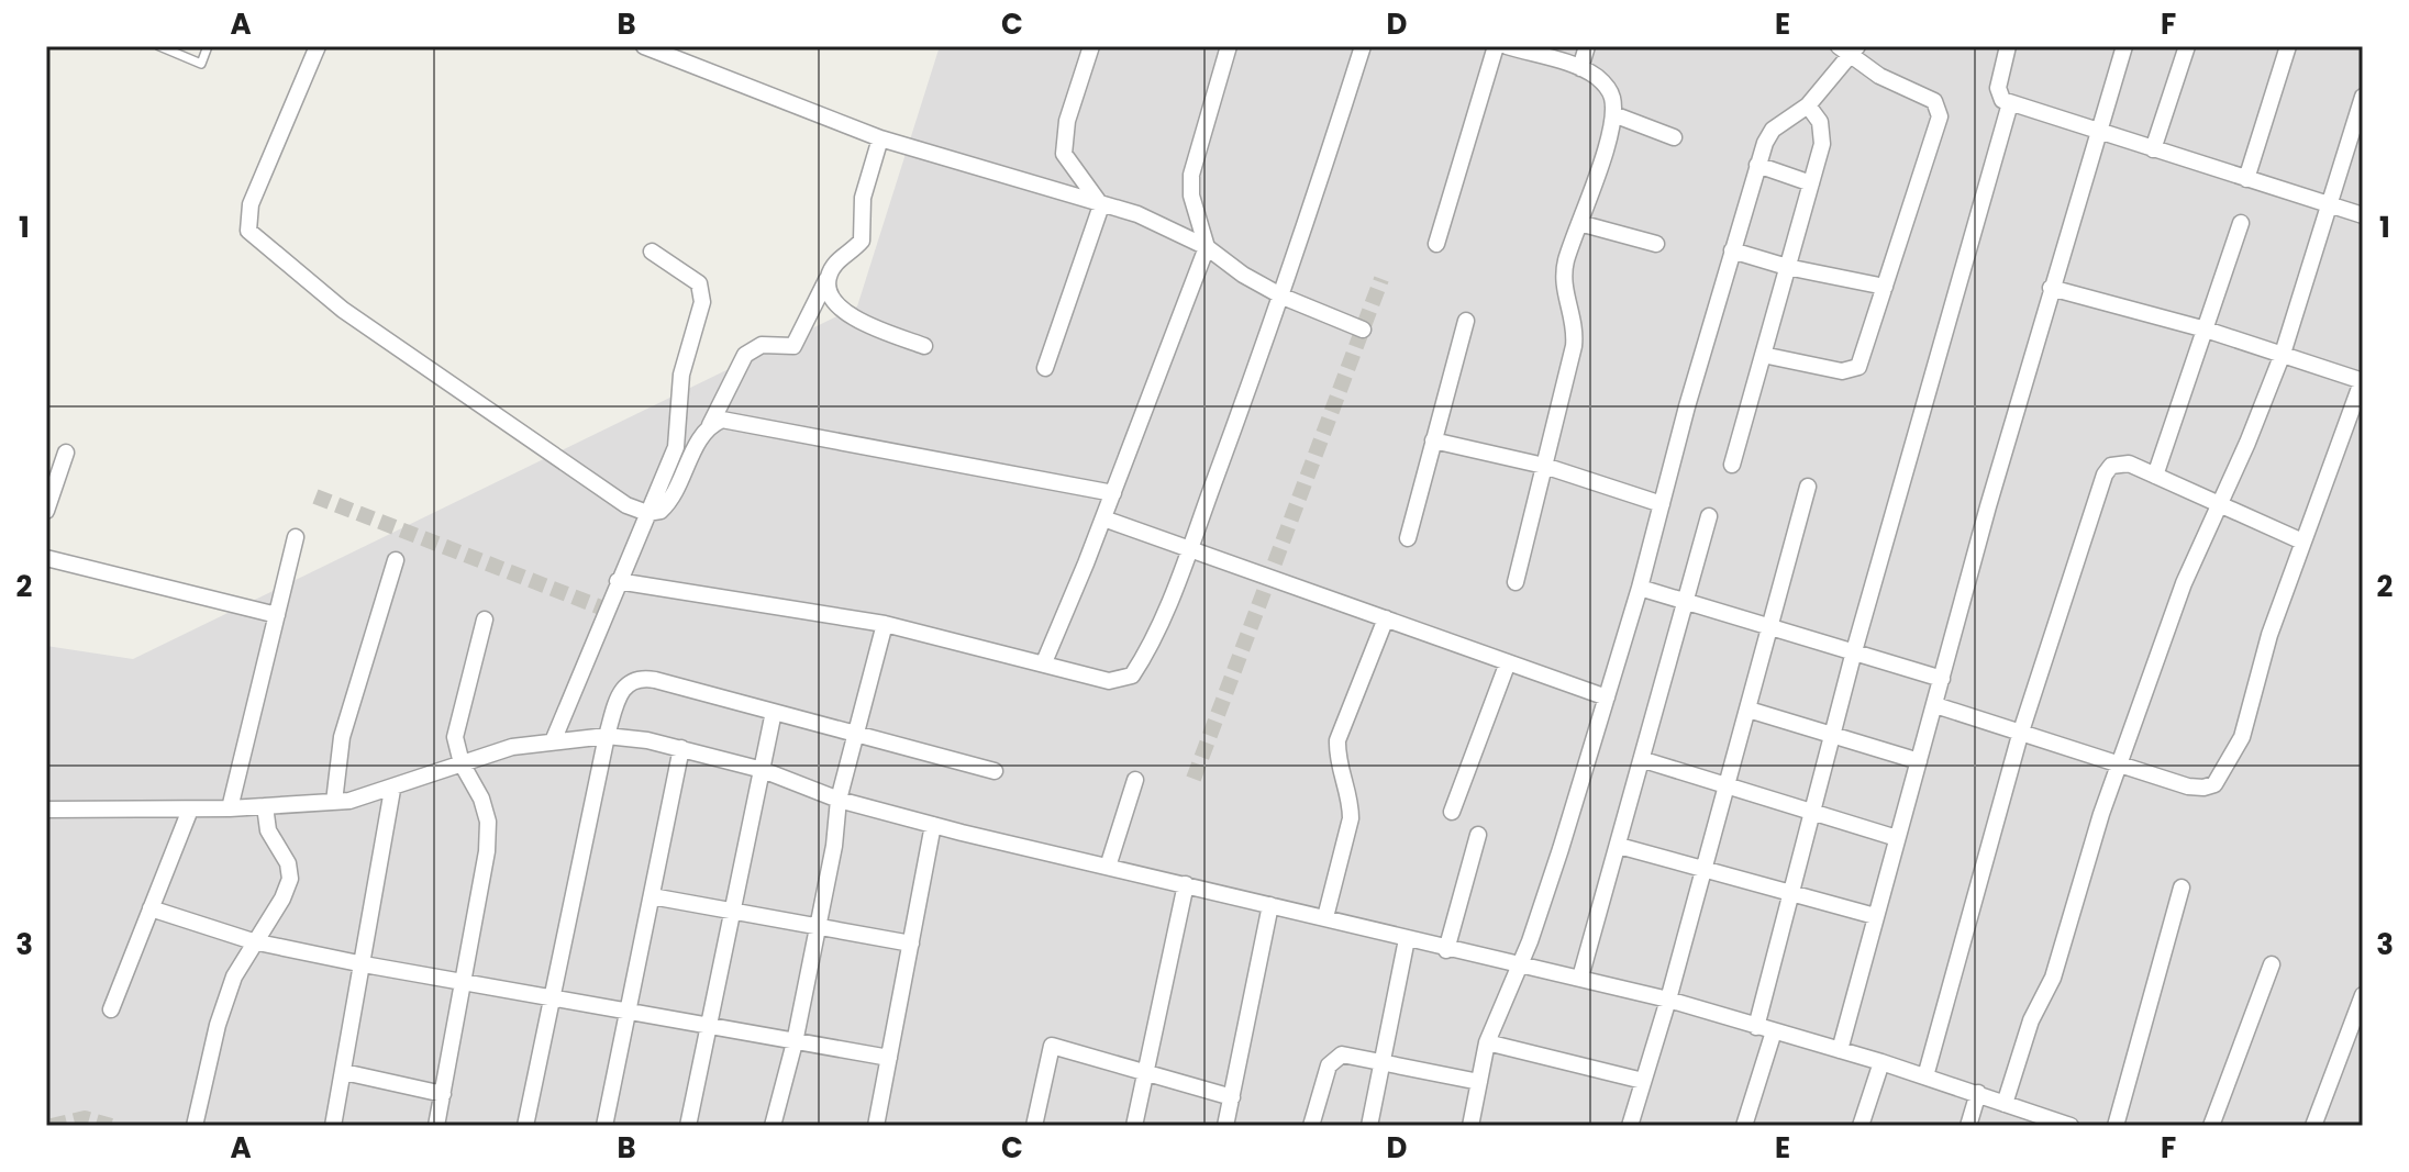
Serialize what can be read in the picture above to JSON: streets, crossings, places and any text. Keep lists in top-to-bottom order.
{
  "grid": {
    "columns": [
      "A",
      "B",
      "C",
      "D",
      "E",
      "F"
    ],
    "rows": ["1", "2", "3"]
  }
}
